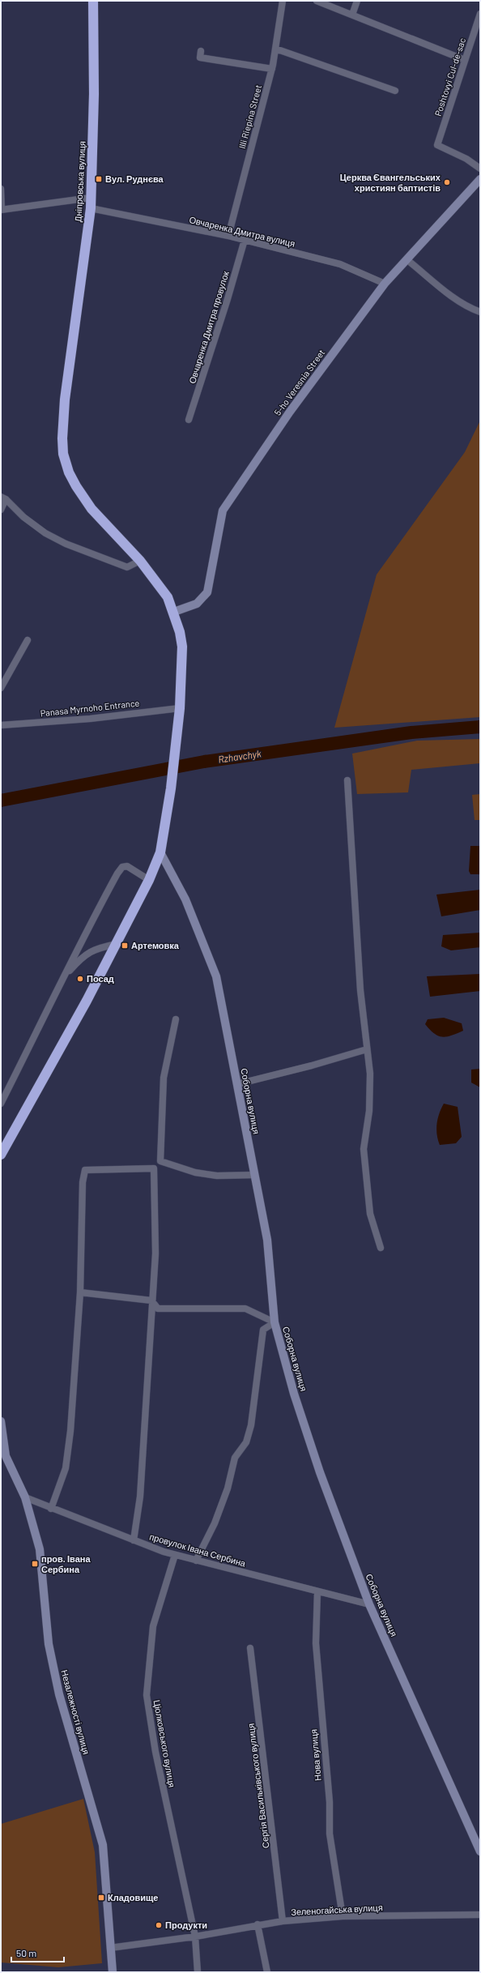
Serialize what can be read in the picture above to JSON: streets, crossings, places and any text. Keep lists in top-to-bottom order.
{
  "streets": {
    "highway": ["Дніпровська вулиця"],
    "street": [
      "Poshtovyi Cul-de-sac",
      "Illi Riepina Street",
      "Овчаренка Дмитра вулиця",
      "Овчаренка Дмитра провулок",
      "5-ho Veresnia Street",
      "Panasa Myrnoho Entrance",
      "Соборна вулиця",
      "провулок Івана Сербина",
      "Незалежності вулиця",
      "Ціолковського вулиця",
      "Нова вулиця",
      "Сергія Васильківського вулиця",
      "Зеленогайська вулиця"
    ]
  },
  "crossings": [
    ["Illi Riepina Street", "Овчаренка Дмитра вулиця"],
    ["Дніпровська вулиця", "Овчаренка Дмитра вулиця"],
    ["Дніпровська вулиця", "5-ho Veresnia Street"],
    ["Дніпровська вулиця", "Panasa Myrnoho Entrance"],
    ["Дніпровська вулиця", "Соборна вулиця"],
    ["Овчаренка Дмитра вулиця", "Овчаренка Дмитра провулок"],
    ["Овчаренка Дмитра вулиця", "5-ho Veresnia Street"],
    ["Соборна вулиця", "провулок Івана Сербина"],
    ["провулок Івана Сербина", "Незалежності вулиця"],
    ["провулок Івана Сербина", "Ціолковського вулиця"],
    ["провулок Івана Сербина", "Нова вулиця"],
    ["Незалежності вулиця", "Зеленогайська вулиця"],
    ["Ціолковського вулиця", "Зеленогайська вулиця"],
    ["Нова вулиця", "Зеленогайська вулиця"],
    ["Сергія Васильківського вулиця", "Зеленогайська вулиця"]
  ],
  "water": ["Rzhavchyk"],
  "places": {
    "transit": [
      "Вул. Руднєва",
      "Артемовка",
      "пров. Івана Сербина",
      "Кладовище"
    ],
    "other": ["Церква Євангельських християн баптистів", "Посад", "Продукти"]
  },
  "scale_bar": "50 m"
}
